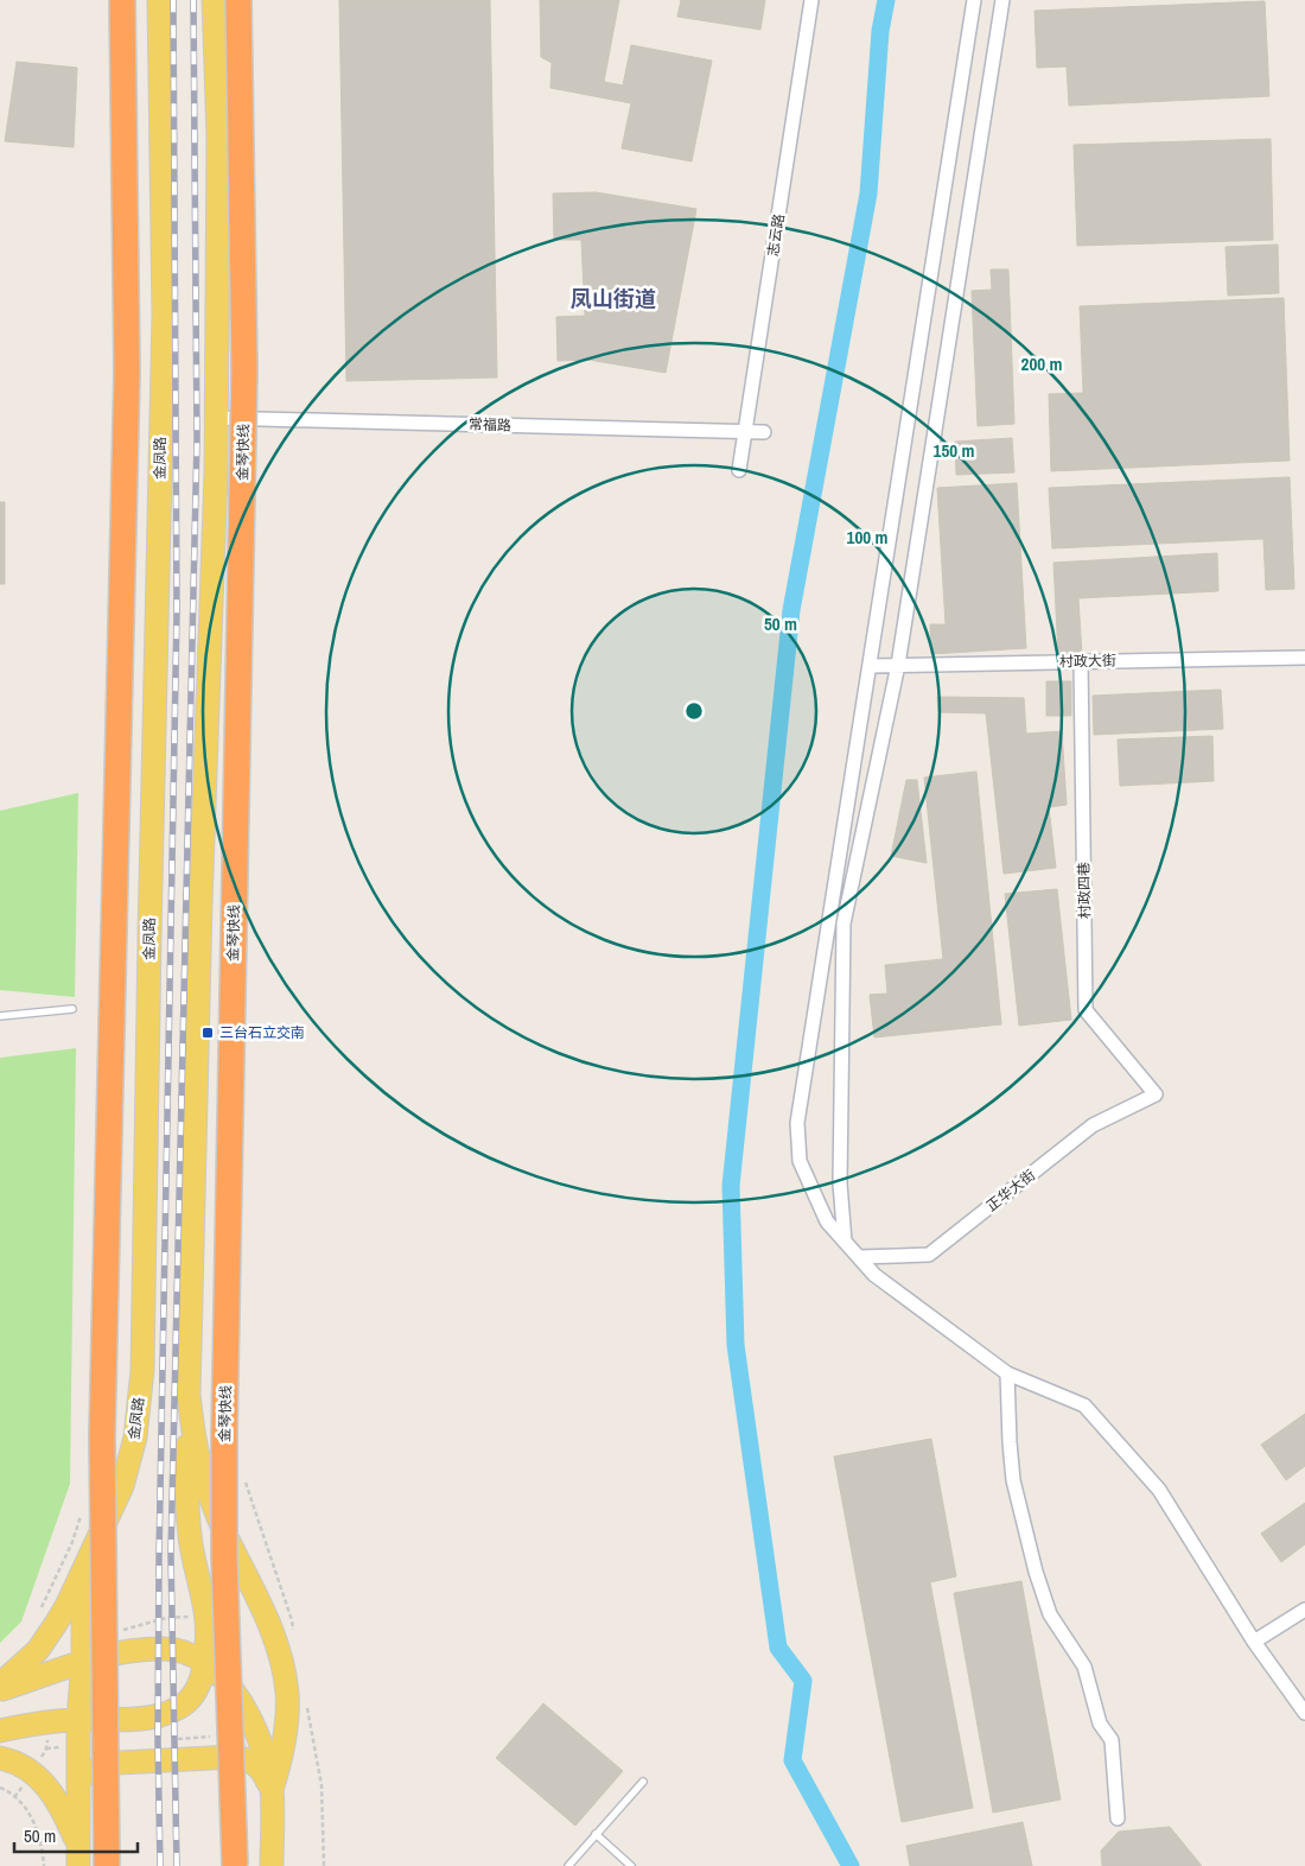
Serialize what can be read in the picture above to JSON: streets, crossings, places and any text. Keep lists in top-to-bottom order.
{
  "streets": {
    "highway": ["金琴快线"],
    "main road": ["金凤路"],
    "street": [
      "志云路",
      "常福路",
      "村政大街",
      "村政四巷",
      "正华大街"
    ]
  },
  "crossings": [
    ["志云路", "常福路"],
    ["村政大街", "村政四巷"],
    ["村政四巷", "正华大街"]
  ],
  "districts": ["凤山街道"],
  "places": {
    "transit": ["三台石立交南"]
  },
  "scale_bar": "50 m",
  "rings": [
    "200 m",
    "150 m",
    "100 m",
    "50 m"
  ]
}
